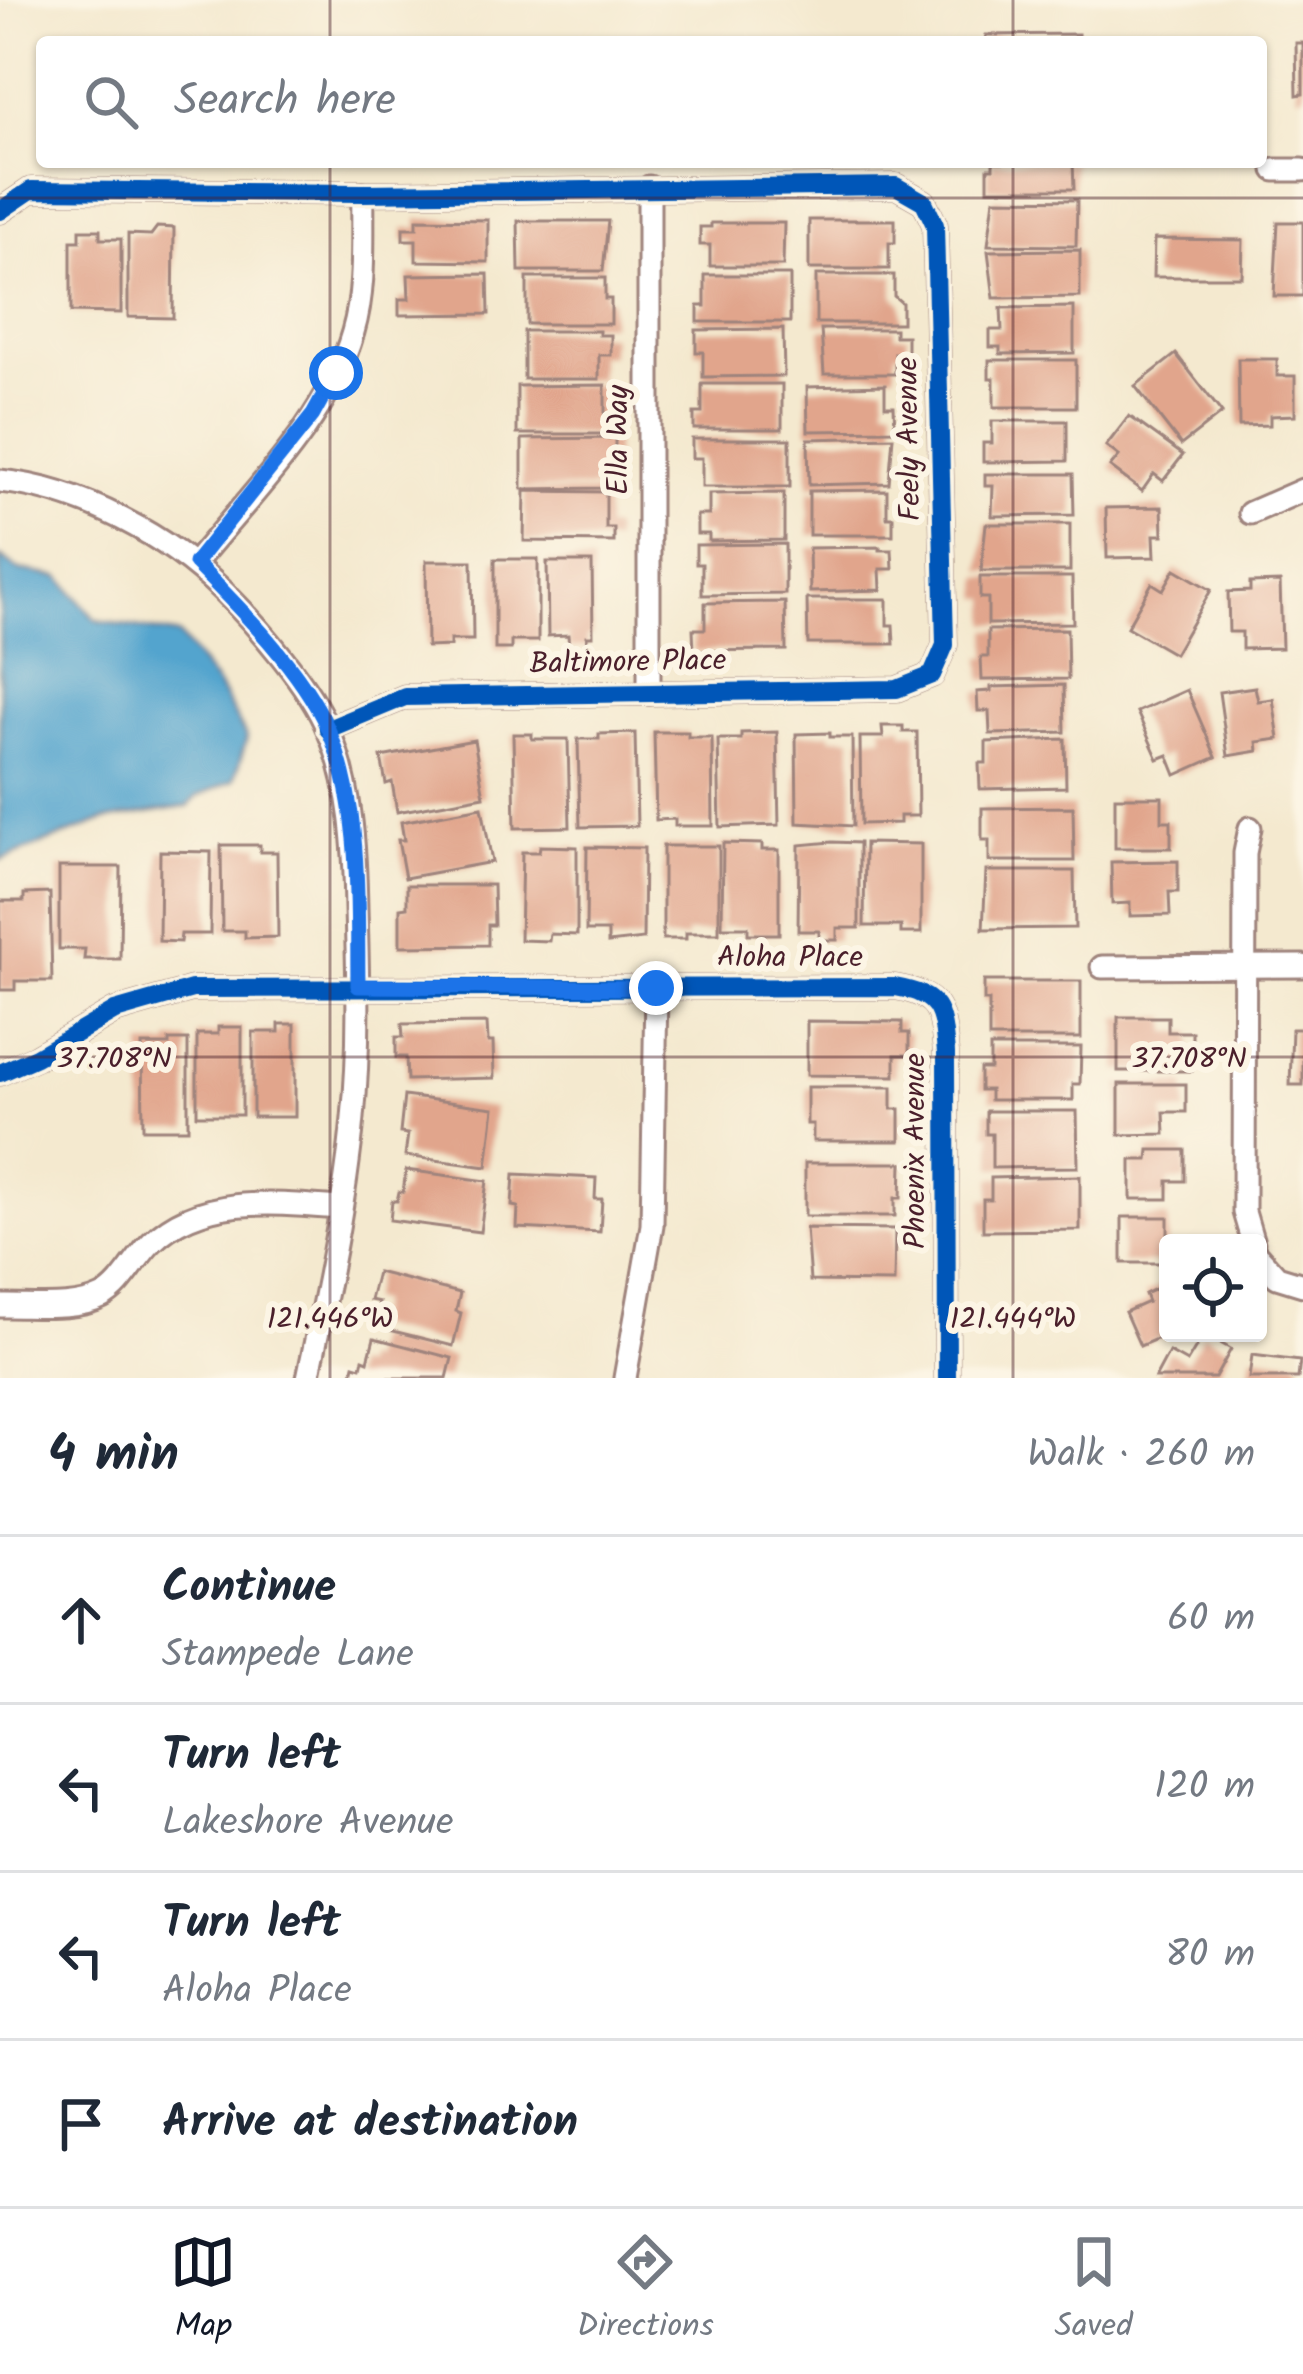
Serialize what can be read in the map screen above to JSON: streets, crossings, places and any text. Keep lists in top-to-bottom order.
{
  "streets": {
    "street": [
      "Feely Avenue",
      "Ella Way",
      "Baltimore Place",
      "Aloha Place",
      "Phoenix Avenue"
    ]
  },
  "crossings": [
    ["Feely Avenue", "Ella Way"],
    ["Feely Avenue", "Baltimore Place"],
    ["Ella Way", "Baltimore Place"],
    ["Aloha Place", "Phoenix Avenue"]
  ],
  "page": {
    "search": "Search here",
    "heading": ["4 min", "Walk · 260 m"],
    "list": [
      ["Continue", "Stampede Lane", "60 m"],
      ["Turn left", "Lakeshore Avenue", "120 m"],
      ["Turn left", "Aloha Place", "80 m"],
      "Arrive at destination"
    ],
    "nav": ["Map", "Directions", "Saved"]
  },
  "coordinates": ["37.708°N", "121.446°W", "121.444°W"]
}
